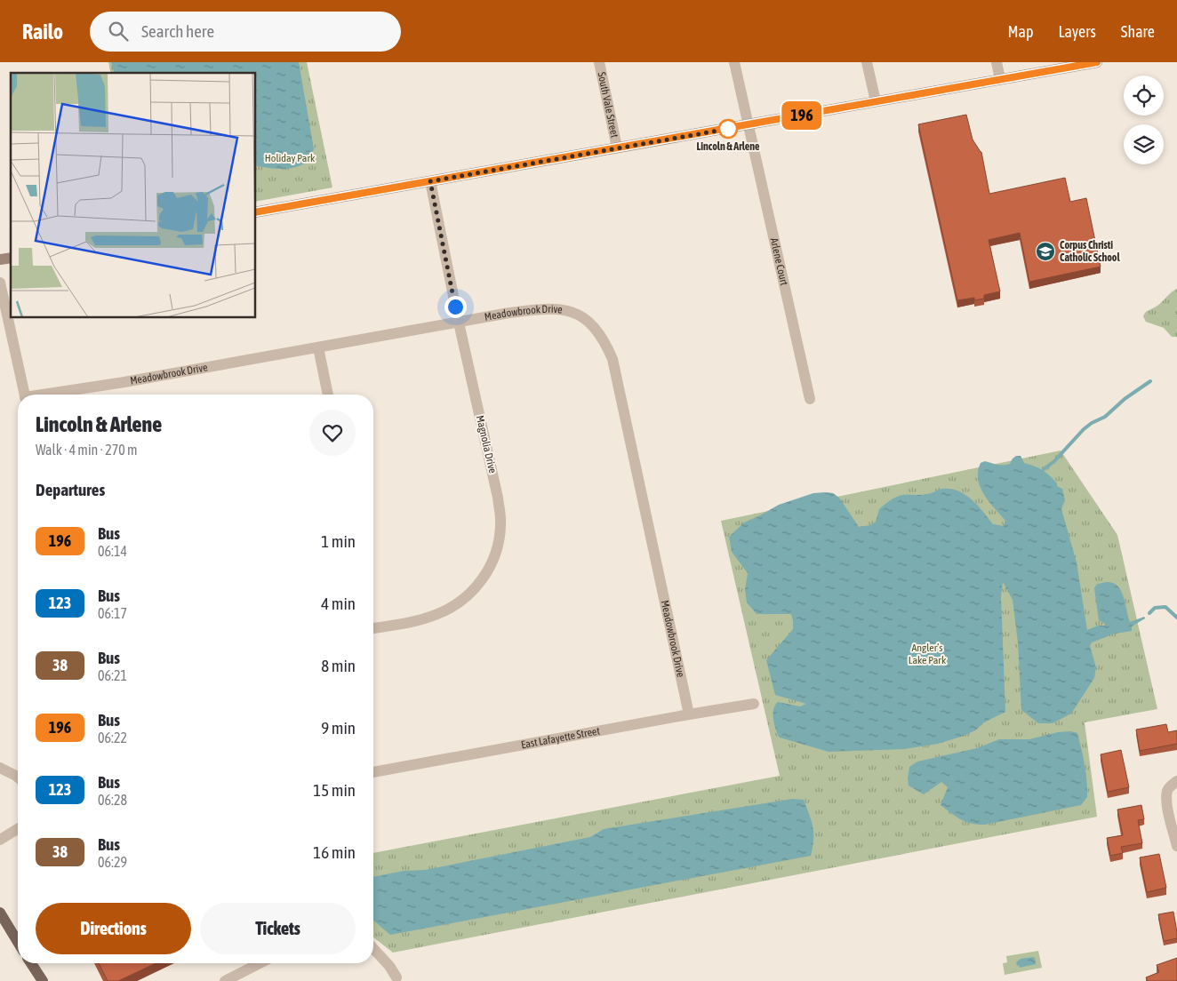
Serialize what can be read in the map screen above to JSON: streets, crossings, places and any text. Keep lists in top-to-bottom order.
{
  "streets": {
    "street": [
      "South Vale Street",
      "Arlene Court",
      "Meadowbrook Drive",
      "Magnolia Drive",
      "East Lafayette Street"
    ]
  },
  "crossings": [
    ["Meadowbrook Drive", "Magnolia Drive"],
    ["Meadowbrook Drive", "East Lafayette Street"]
  ],
  "parks": ["Holiday Park", "Angler’s Lake Park"],
  "places": {
    "other": ["Lincoln & Arlene"],
    "school or university": ["Corpus Christi Catholic School"]
  },
  "lines": ["bus line 196"],
  "page": {
    "header": "Railo",
    "search": "Search here",
    "nav": ["Map", "Layers", "Share"],
    "on_map": "196",
    "heading": [
      ["Lincoln & Arlene", "Walk · 4 min · 270 m"],
      "Departures"
    ],
    "list": [
      {
        "mark": "196",
        "name": "Bus",
        "note": "06:14",
        "value": "1 min"
      },
      {
        "mark": "123",
        "name": "Bus",
        "note": "06:17",
        "value": "4 min"
      },
      {
        "mark": "38",
        "name": "Bus",
        "note": "06:21",
        "value": "8 min"
      },
      {
        "mark": "196",
        "name": "Bus",
        "note": "06:22",
        "value": "9 min"
      },
      {
        "mark": "123",
        "name": "Bus",
        "note": "06:28",
        "value": "15 min"
      },
      {
        "mark": "38",
        "name": "Bus",
        "note": "06:29",
        "value": "16 min"
      }
    ],
    "buttons": ["Directions", "Tickets"]
  }
}
